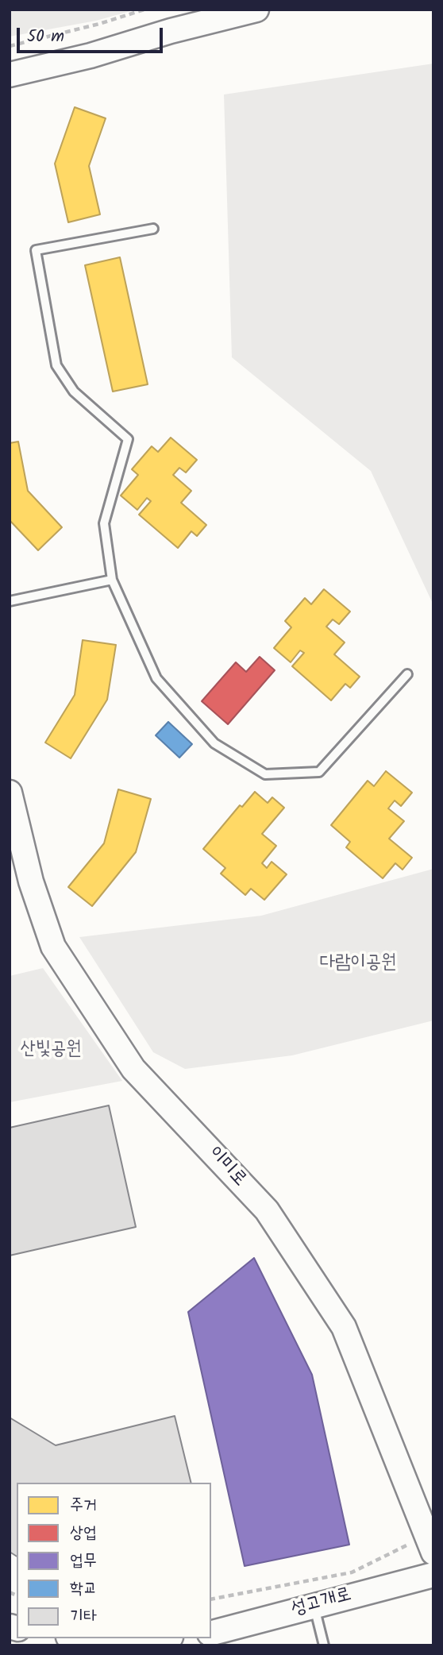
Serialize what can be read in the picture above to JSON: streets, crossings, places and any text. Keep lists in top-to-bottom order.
{
  "streets": {
    "street": ["이미로", "성고개로"]
  },
  "parks": ["다람이공원", "산빛공원"],
  "legend": [
    "주거",
    "상업",
    "업무",
    "학교",
    "기타"
  ],
  "scale_bar": "50 m"
}
